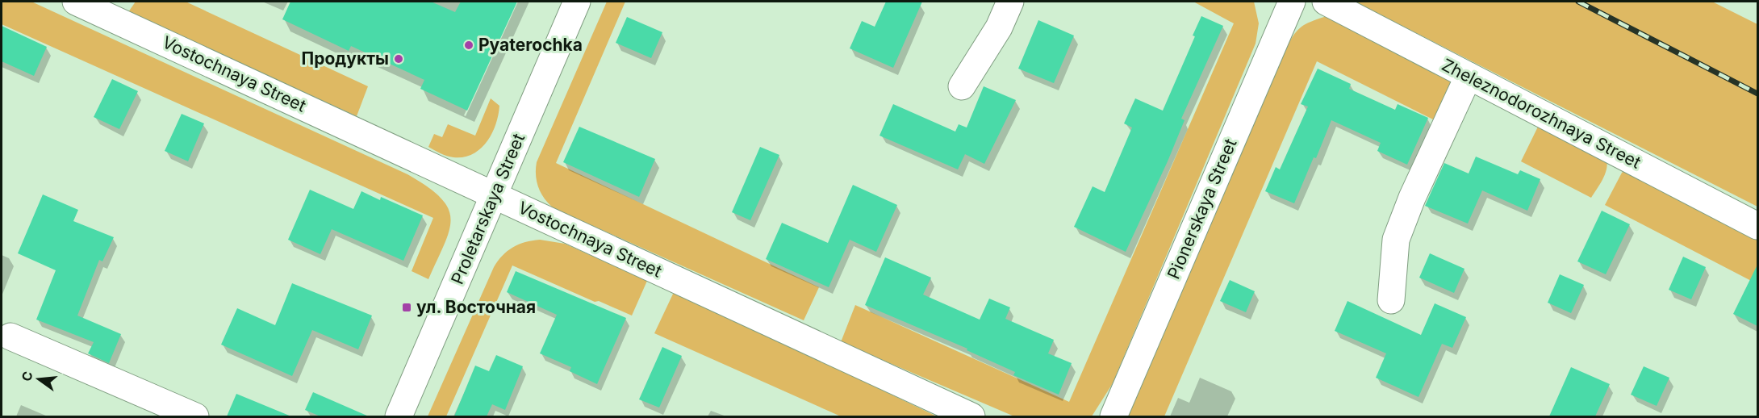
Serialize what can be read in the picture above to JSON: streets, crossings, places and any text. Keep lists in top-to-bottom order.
{
  "streets": {
    "street": [
      "Vostochnaya Street",
      "Zheleznodorozhnaya Street",
      "Proletarskaya Street",
      "Pionerskaya Street"
    ]
  },
  "crossings": [
    ["Vostochnaya Street", "Proletarskaya Street"]
  ],
  "places": {
    "other": ["Pyaterochka", "Продукты"],
    "transit": ["ул. Восточная"]
  },
  "north": "left"
}
